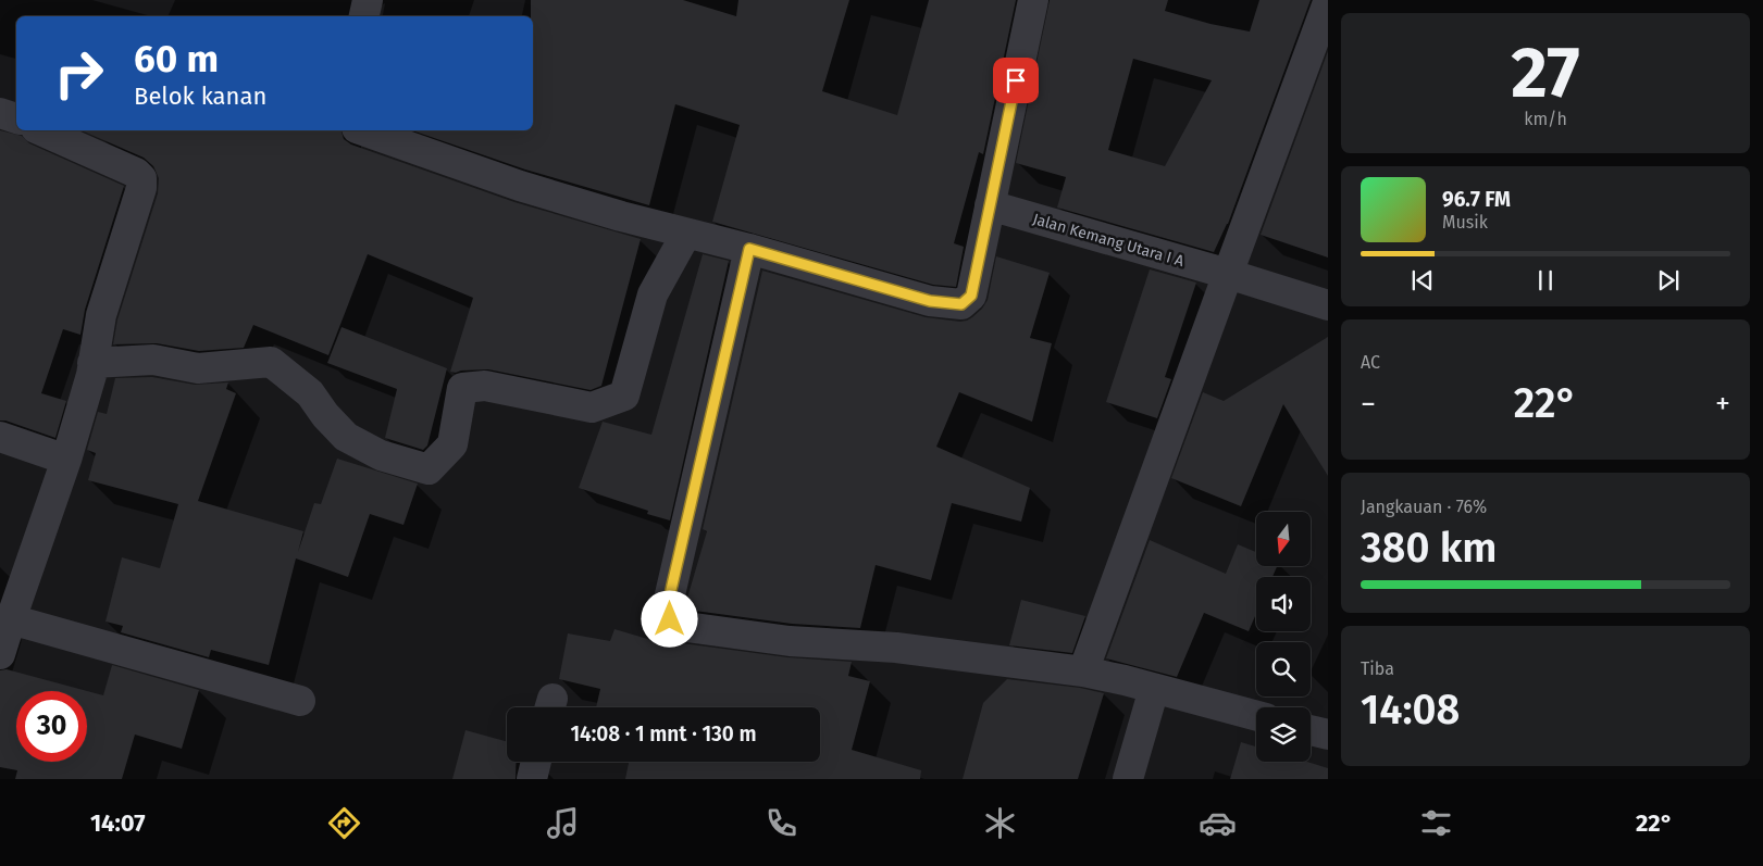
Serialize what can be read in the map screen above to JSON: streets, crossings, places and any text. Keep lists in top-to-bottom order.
{
  "streets": {
    "street": ["Jalan Kemang Utara I A"]
  },
  "north": "bottom",
  "page": {
    "tile": [
      ["27", "km/h"],
      "AC",
      ["Jangkauan · 76%", "380 km"],
      ["Tiba", "14:08"]
    ],
    "turn": ["60 m", "Belok kanan"],
    "song": ["96.7 FM", "Musik"],
    "heat": ["−", "22°", "+"],
    "limit": "30",
    "trip": "14:08 · 1 mnt · 130 m",
    "tabs": ["14:07", "22°"]
  }
}
